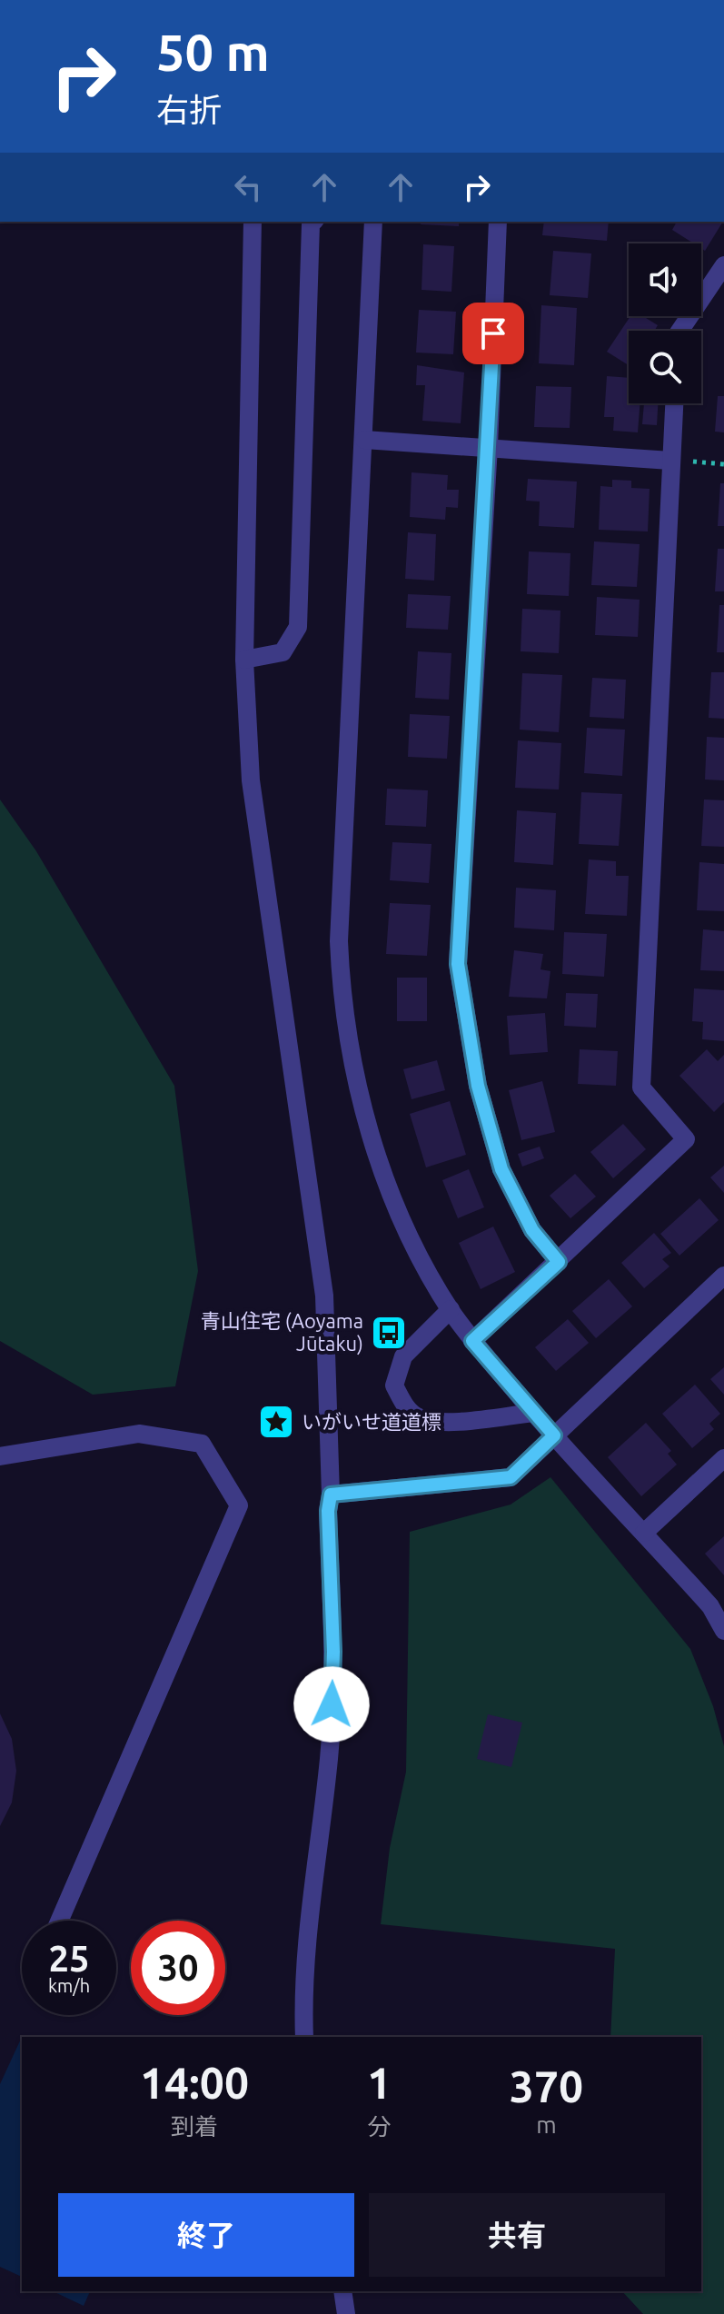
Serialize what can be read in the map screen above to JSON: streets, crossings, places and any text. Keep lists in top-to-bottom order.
{
  "places": {
    "bus stop": ["青山住宅 (Aoyama Jūtaku)"],
    "place": ["いがいせ道道標"]
  },
  "page": {
    "turn": ["50 m", "右折"],
    "speed": "25 km/h",
    "limit": "30",
    "eta": [
      "14:00",
      "到着",
      "1",
      "分",
      "370",
      "m"
    ],
    "buttons": ["終了", "共有"]
  }
}
